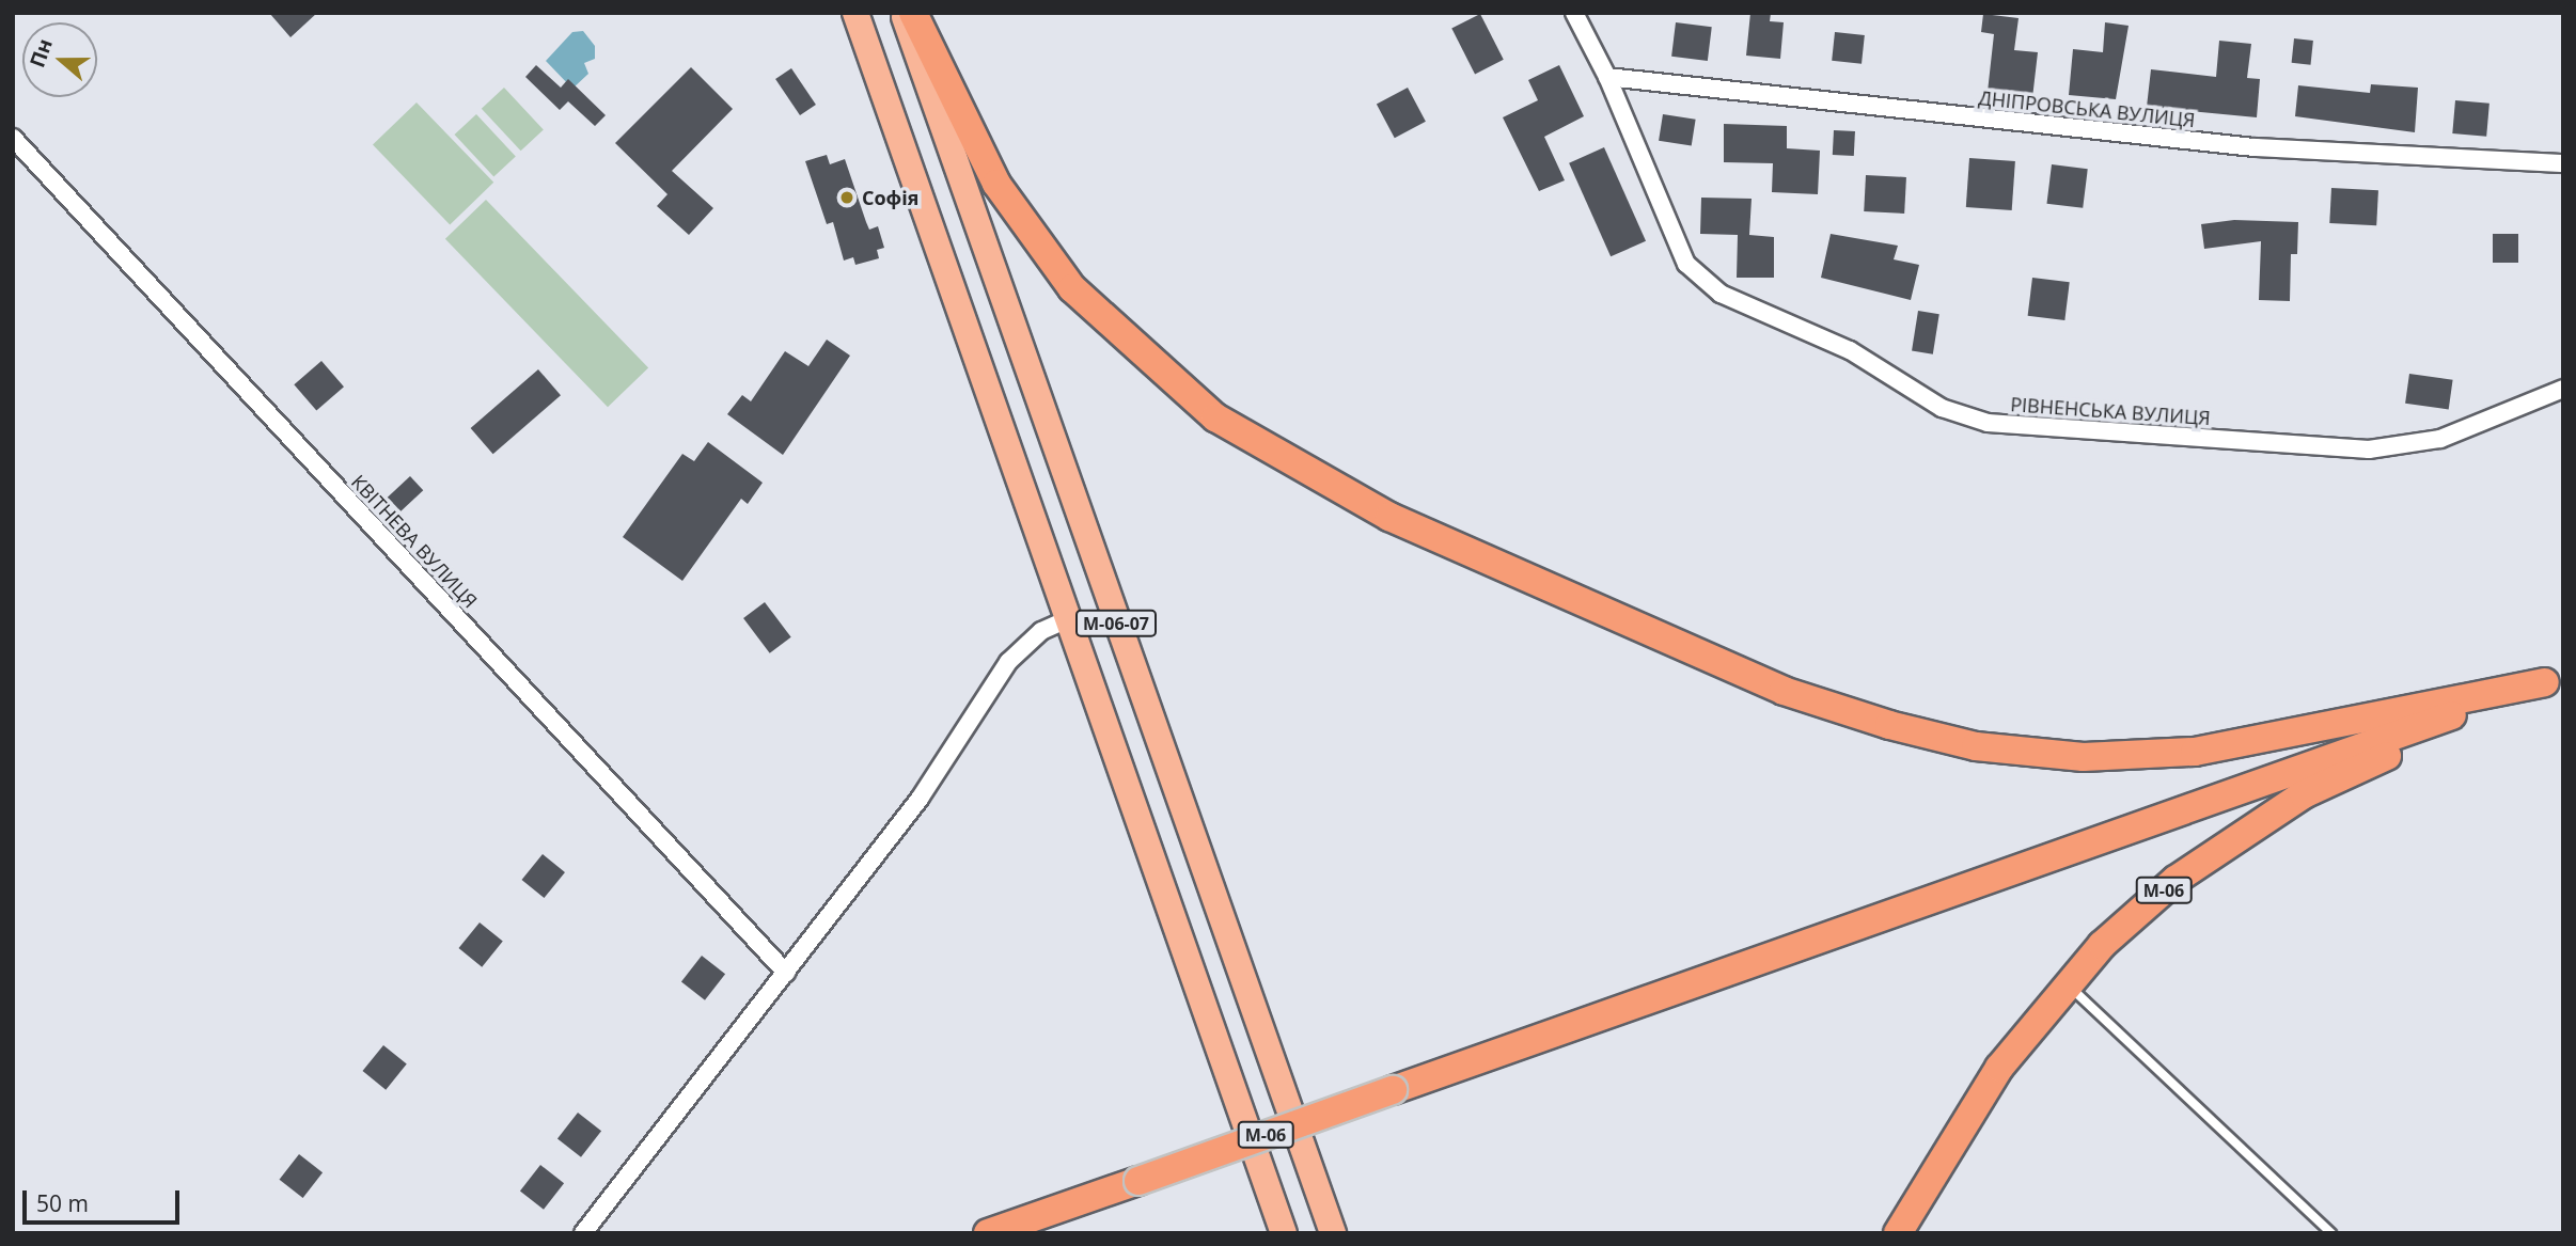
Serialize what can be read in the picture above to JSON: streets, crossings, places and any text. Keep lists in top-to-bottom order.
{
  "streets": {
    "highway": ["М-06"],
    "main road": ["М-06-07"],
    "street": ["ДНІПРОВСЬКА ВУЛИЦЯ", "РІВНЕНСЬКА ВУЛИЦЯ", "КВІТНЕВА ВУЛИЦЯ"]
  },
  "crossings": [
    ["ДНІПРОВСЬКА ВУЛИЦЯ", "РІВНЕНСЬКА ВУЛИЦЯ"]
  ],
  "places": ["Софія"],
  "scale_bar": "50 m",
  "north": "left"
}
